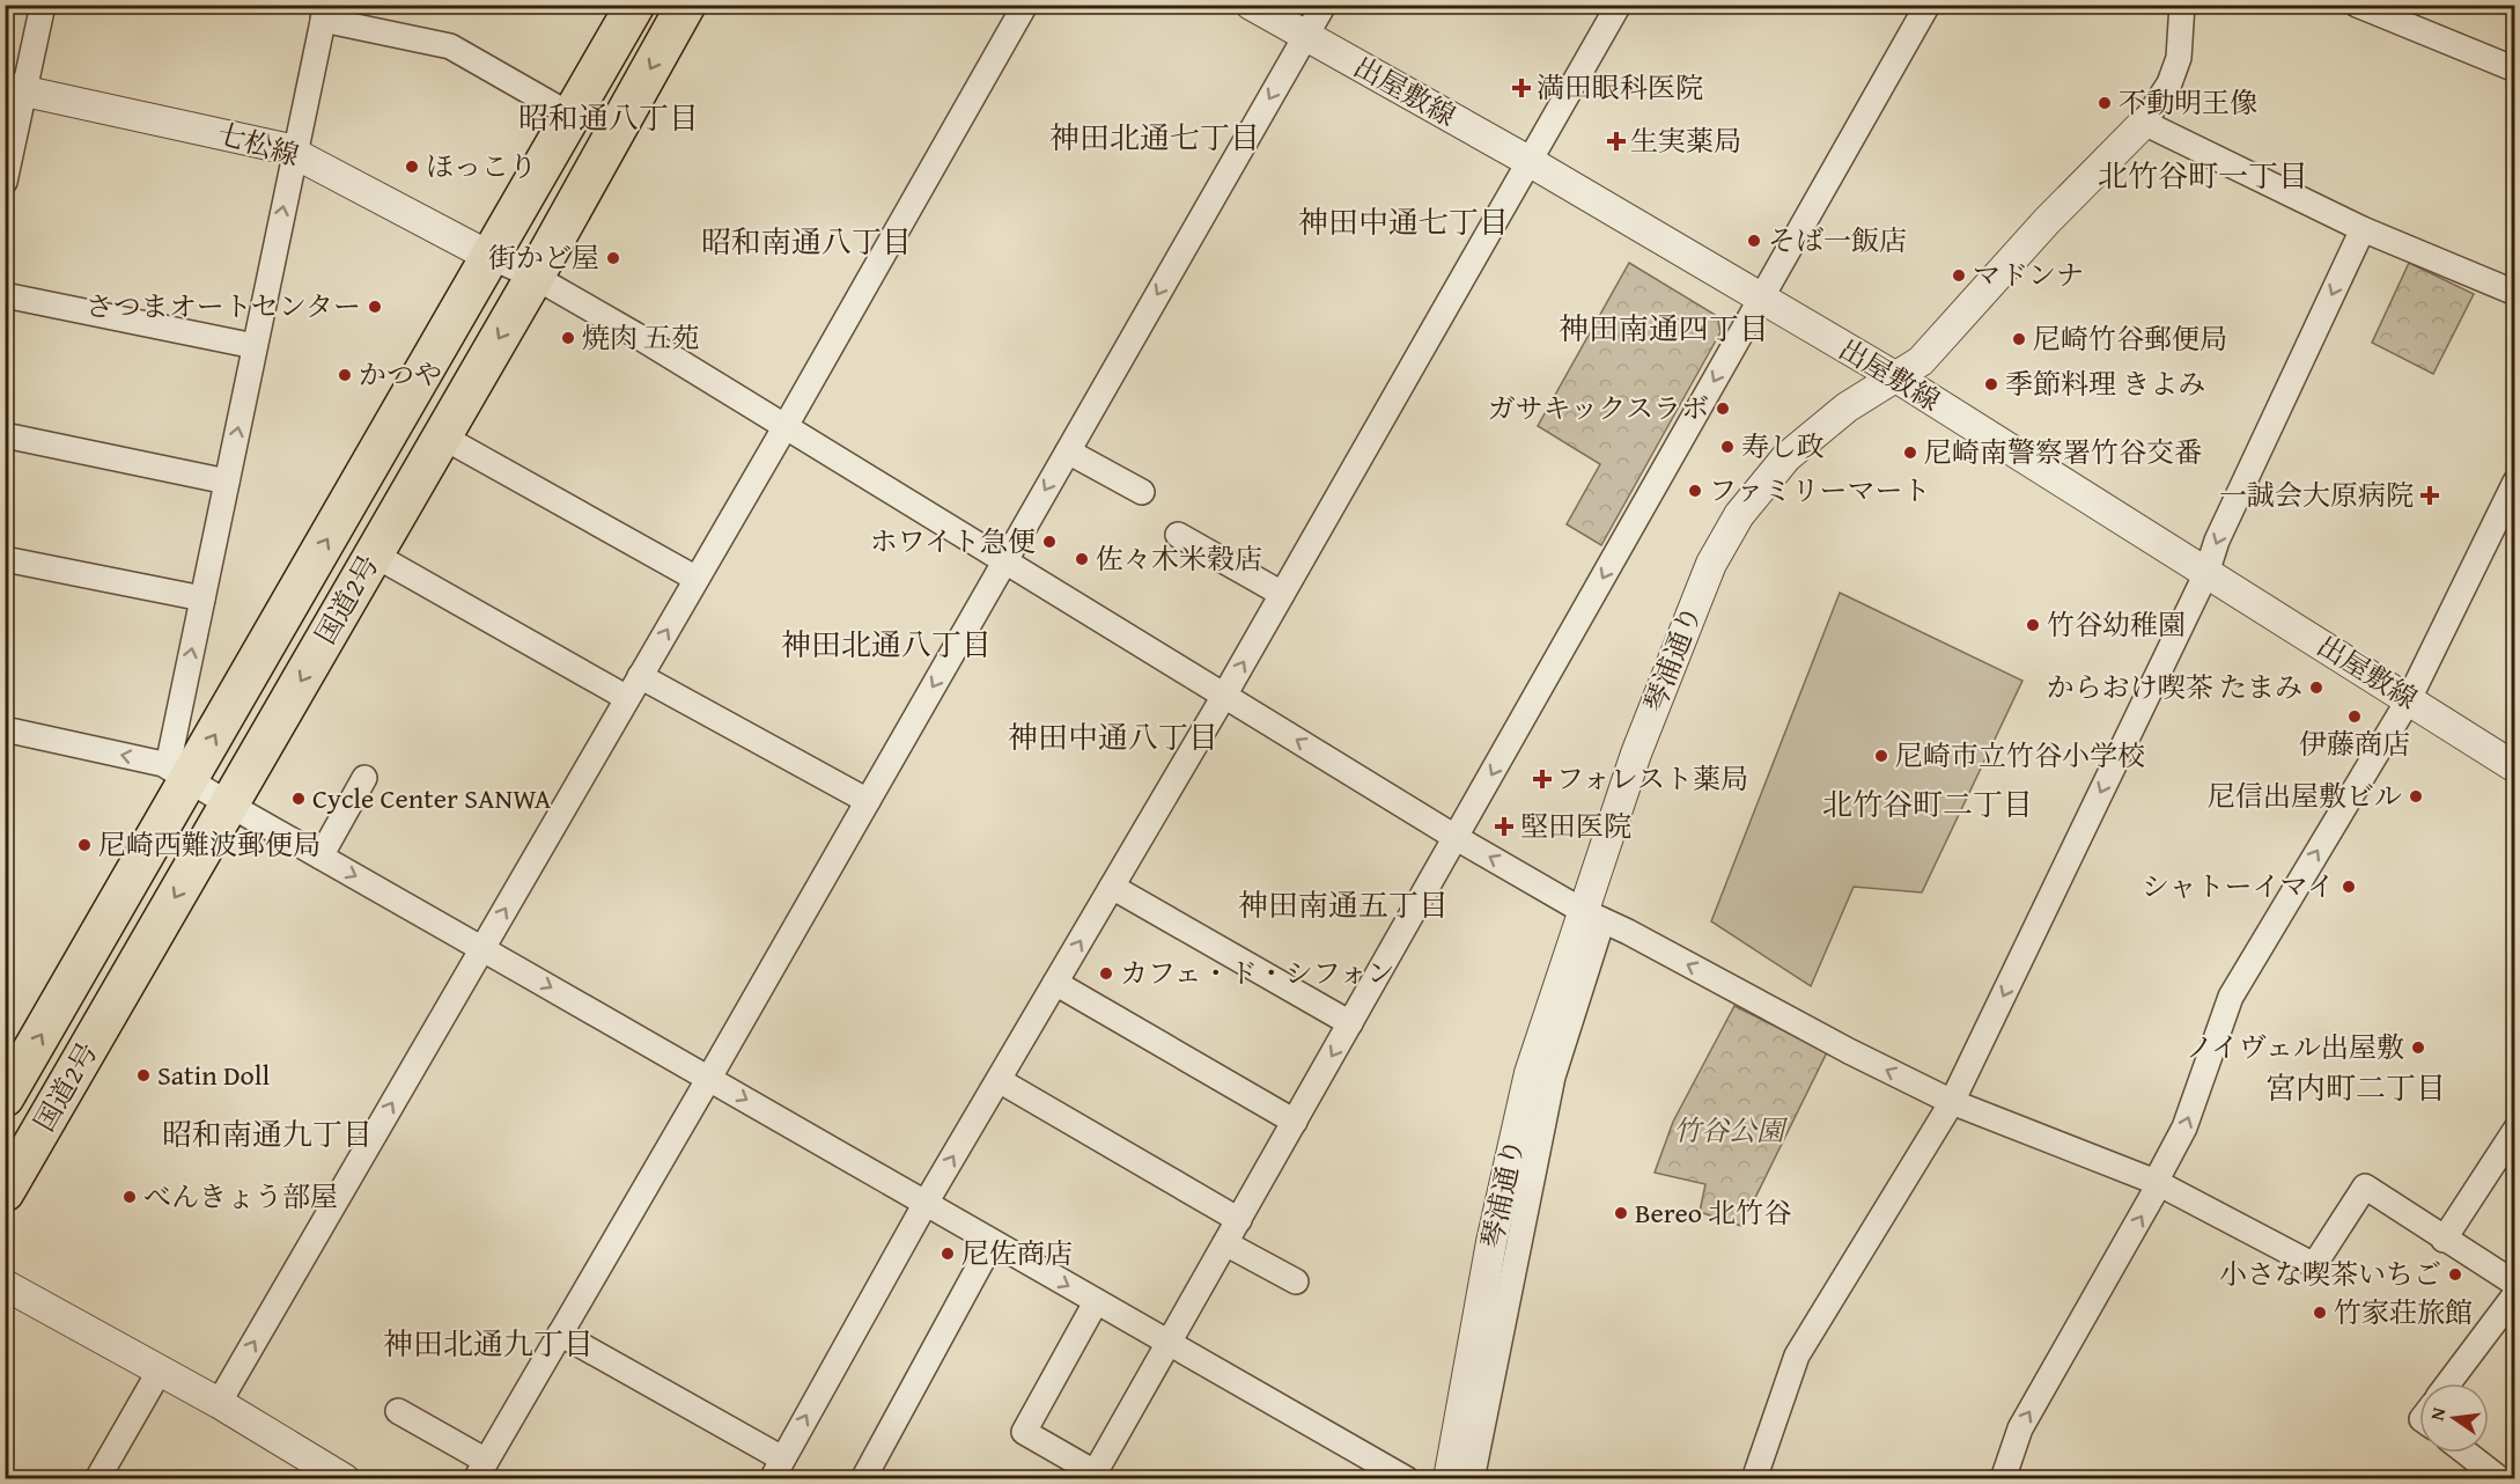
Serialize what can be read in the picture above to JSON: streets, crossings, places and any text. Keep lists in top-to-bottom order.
{
  "streets": {
    "highway": ["国道2号"],
    "street": ["出屋敷線", "七松線", "琴浦通り"]
  },
  "crossings": [
    ["出屋敷線", "琴浦通り"],
    ["七松線", "国道2号"]
  ],
  "districts": [
    "昭和通八丁目",
    "神田北通七丁目",
    "北竹谷町一丁目",
    "神田中通七丁目",
    "昭和南通八丁目",
    "神田南通四丁目",
    "神田北通八丁目",
    "神田中通八丁目",
    "北竹谷町二丁目",
    "神田南通五丁目",
    "宮内町二丁目",
    "昭和南通九丁目",
    "神田北通九丁目"
  ],
  "parks": ["竹谷公園"],
  "places": {
    "health": [
      "満田眼科医院",
      "生実薬局",
      "一誠会大原病院",
      "フォレスト薬局",
      "堅田医院"
    ],
    "other": [
      "不動明王像",
      "ほっこり",
      "そば一飯店",
      "街かど屋",
      "マドンナ",
      "さつまオートセンター",
      "焼肉 五苑",
      "尼崎竹谷郵便局",
      "かつや",
      "季節料理 きよみ",
      "ガサキックスラボ",
      "寿し政",
      "尼崎南警察署竹谷交番",
      "ファミリーマート",
      "ホワイト急便",
      "佐々木米穀店",
      "竹谷幼稚園",
      "からおけ喫茶 たまみ",
      "伊藤商店",
      "尼崎市立竹谷小学校",
      "尼信出屋敷ビル",
      "Cycle Center SANWA",
      "尼崎西難波郵便局",
      "シャトーイマイ",
      "カフェ・ド・シフォン",
      "ノイヴェル出屋敷",
      "Satin Doll",
      "べんきょう部屋",
      "Bereo 北竹谷",
      "尼佐商店",
      "小さな喫茶いちご",
      "竹家荘旅館"
    ]
  },
  "north": "left"
}
